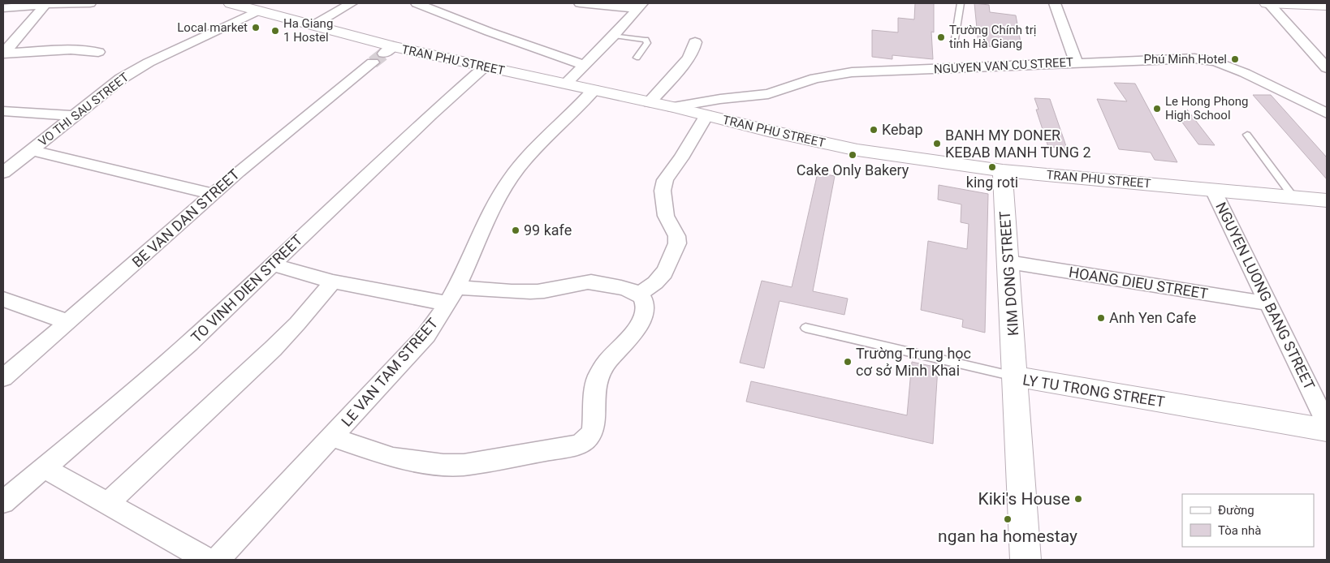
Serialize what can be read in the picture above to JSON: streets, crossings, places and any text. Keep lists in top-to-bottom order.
{
  "streets": {
    "main road": ["TRAN PHU STREET", "KIM DONG STREET", "LY TU TRONG STREET"],
    "street": [
      "NGUYEN VAN CU STREET",
      "VO THI SAU STREET",
      "BE VAN DAN STREET",
      "HOANG DIEU STREET",
      "TO VINH DIEN STREET",
      "NGUYEN LUONG BANG STREET",
      "LE VAN TAM STREET"
    ]
  },
  "crossings": [
    ["TRAN PHU STREET", "NGUYEN VAN CU STREET"],
    ["TRAN PHU STREET", "VO THI SAU STREET"],
    ["TRAN PHU STREET", "BE VAN DAN STREET"],
    ["TRAN PHU STREET", "KIM DONG STREET"],
    ["TRAN PHU STREET", "TO VINH DIEN STREET"],
    ["TRAN PHU STREET", "NGUYEN LUONG BANG STREET"],
    ["TRAN PHU STREET", "LE VAN TAM STREET"],
    ["KIM DONG STREET", "HOANG DIEU STREET"],
    ["KIM DONG STREET", "LY TU TRONG STREET"],
    ["HOANG DIEU STREET", "NGUYEN LUONG BANG STREET"]
  ],
  "places": [
    "Local market",
    "Ha Giang 1 Hostel",
    "Trường Chính trị tỉnh Hà Giang",
    "Phú Minh Hotel",
    "Le Hong Phong High School",
    "Kebap",
    "BANH MY DONER KEBAB MANH TUNG 2",
    "Cake Only Bakery",
    "king roti",
    "99 kafe",
    "Anh Yen Cafe",
    "Trường Trung học cơ sở Minh Khai",
    "Kiki's House",
    "ngan ha homestay"
  ],
  "legend": ["Đường", "Tòa nhà"]
}
